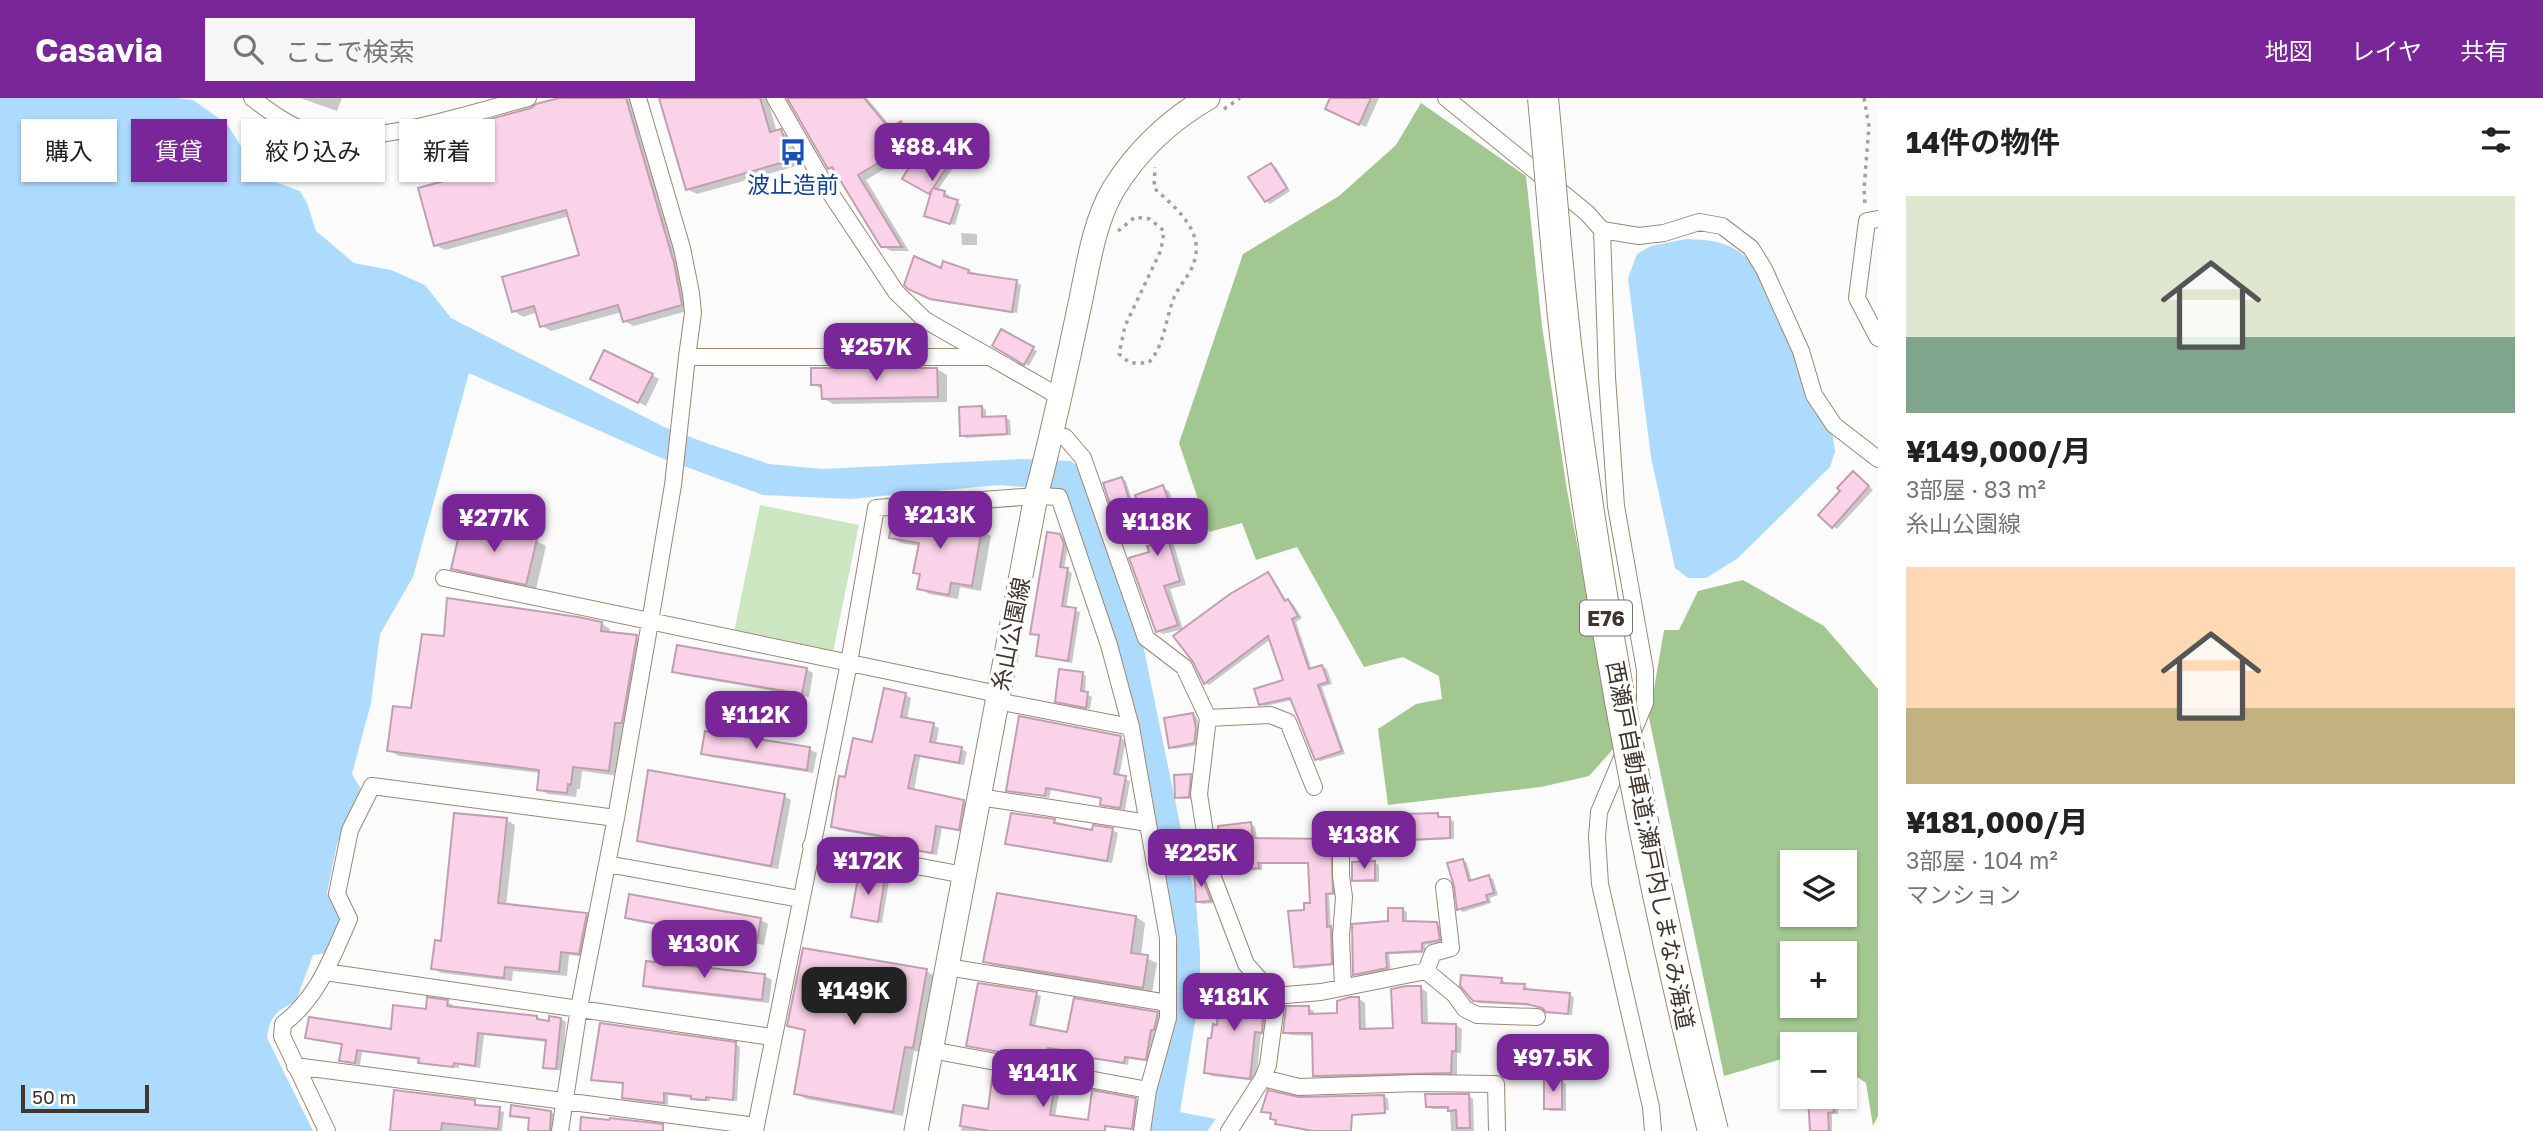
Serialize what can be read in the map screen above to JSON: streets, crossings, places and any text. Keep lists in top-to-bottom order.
{
  "streets": {
    "highway": ["E76", "西瀬戸自動車道;瀬戸内しまなみ海道"],
    "main road": ["糸山公園線"]
  },
  "places": {
    "bus stop": ["波止造前"]
  },
  "scale_bar": "50 m",
  "page": {
    "header": "Casavia",
    "search": "ここで検索",
    "nav": ["地図", "レイヤ", "共有"],
    "heading": "14件の物件",
    "chip": [
      "購入",
      "賃貸",
      "絞り込み",
      "新着"
    ],
    "price": [
      "¥88.4K",
      "¥257K",
      "¥213K",
      "¥277K",
      "¥118K",
      "¥112K",
      "¥138K",
      "¥225K",
      "¥172K",
      "¥130K",
      "¥149K",
      "¥181K",
      "¥97.5K",
      "¥141K"
    ],
    "list": [
      {
        "name": "¥149,000/月",
        "note": "3部屋 · 83 m² · 糸山公園線"
      },
      {
        "name": "¥181,000/月",
        "note": "3部屋 · 104 m² · マンション"
      }
    ],
    "map_buttons": ["+", "−"],
    "scale": "50 m"
  }
}
